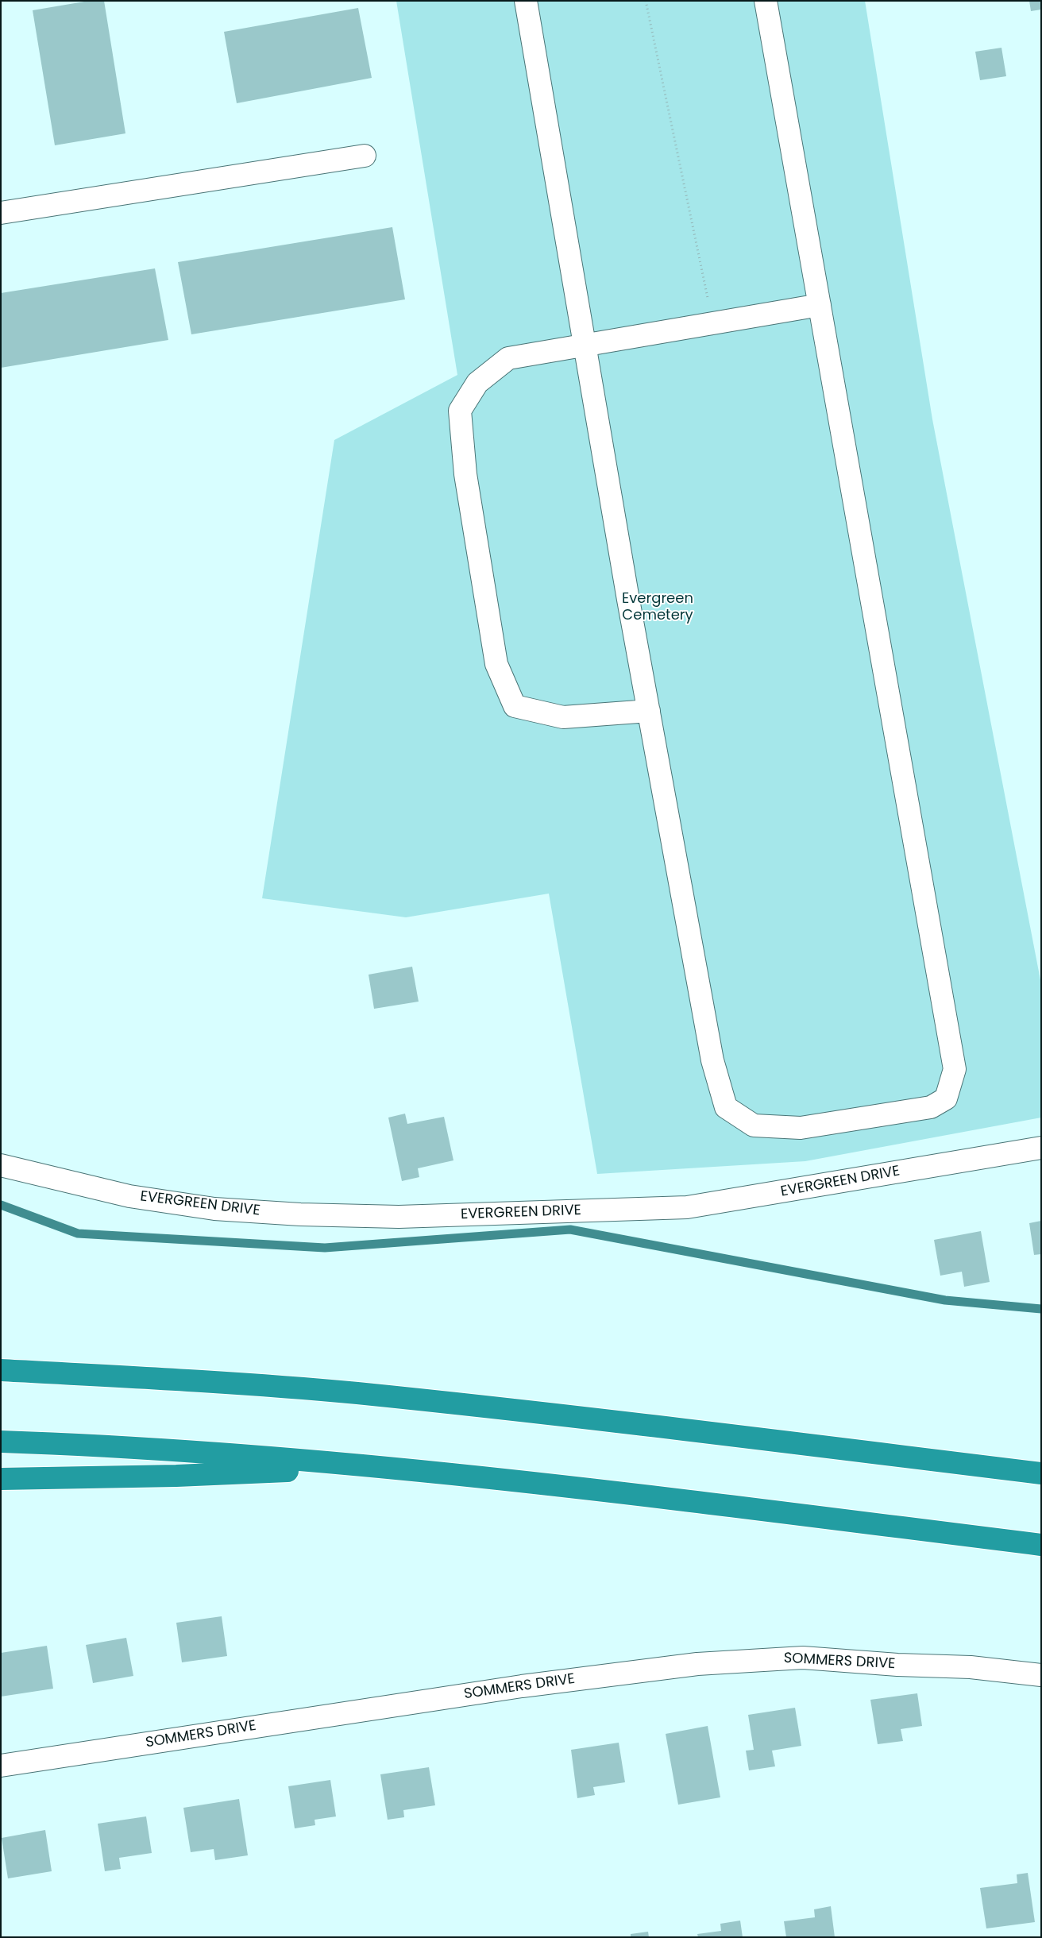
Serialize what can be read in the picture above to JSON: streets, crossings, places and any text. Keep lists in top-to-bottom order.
{
  "streets": {
    "street": ["EVERGREEN DRIVE", "SOMMERS DRIVE"]
  },
  "parks": ["Evergreen Cemetery"]
}
